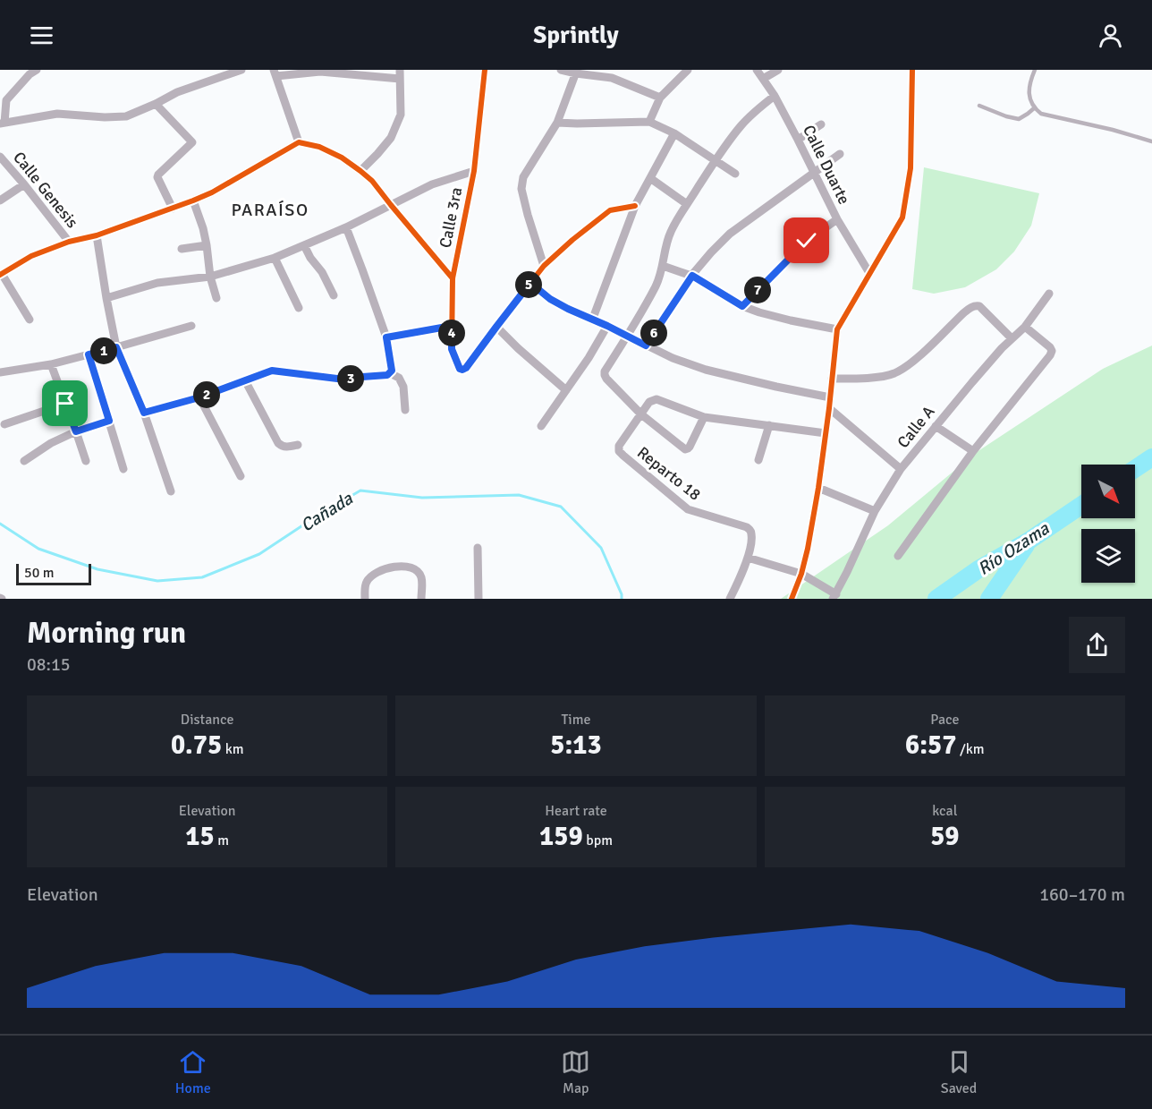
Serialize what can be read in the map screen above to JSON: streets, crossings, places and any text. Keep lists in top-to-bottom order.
{
  "streets": {
    "street": [
      "Calle Duarte",
      "Calle Genesis",
      "Calle 3ra",
      "Calle A",
      "Reparto 18"
    ]
  },
  "districts": ["PARAÍSO"],
  "water": ["Cañada", "Río Ozama"],
  "scale_bar": "50 m",
  "north": "bottom right",
  "page": {
    "header": "Sprintly",
    "pins": [
      "5",
      "7",
      "4",
      "6",
      "1",
      "3",
      "2"
    ],
    "scale": "50 m",
    "heading": ["Morning run", "08:15"],
    "stats": [
      ["Distance", "0.75 km"],
      ["Time", "5:13"],
      ["Pace", "6:57 /km"],
      ["Elevation", "15 m"],
      ["Heart rate", "159 bpm"],
      ["kcal", "59"]
    ],
    "chart": ["Elevation", "160–170 m"],
    "tabs": ["Home", "Map", "Saved"]
  }
}
